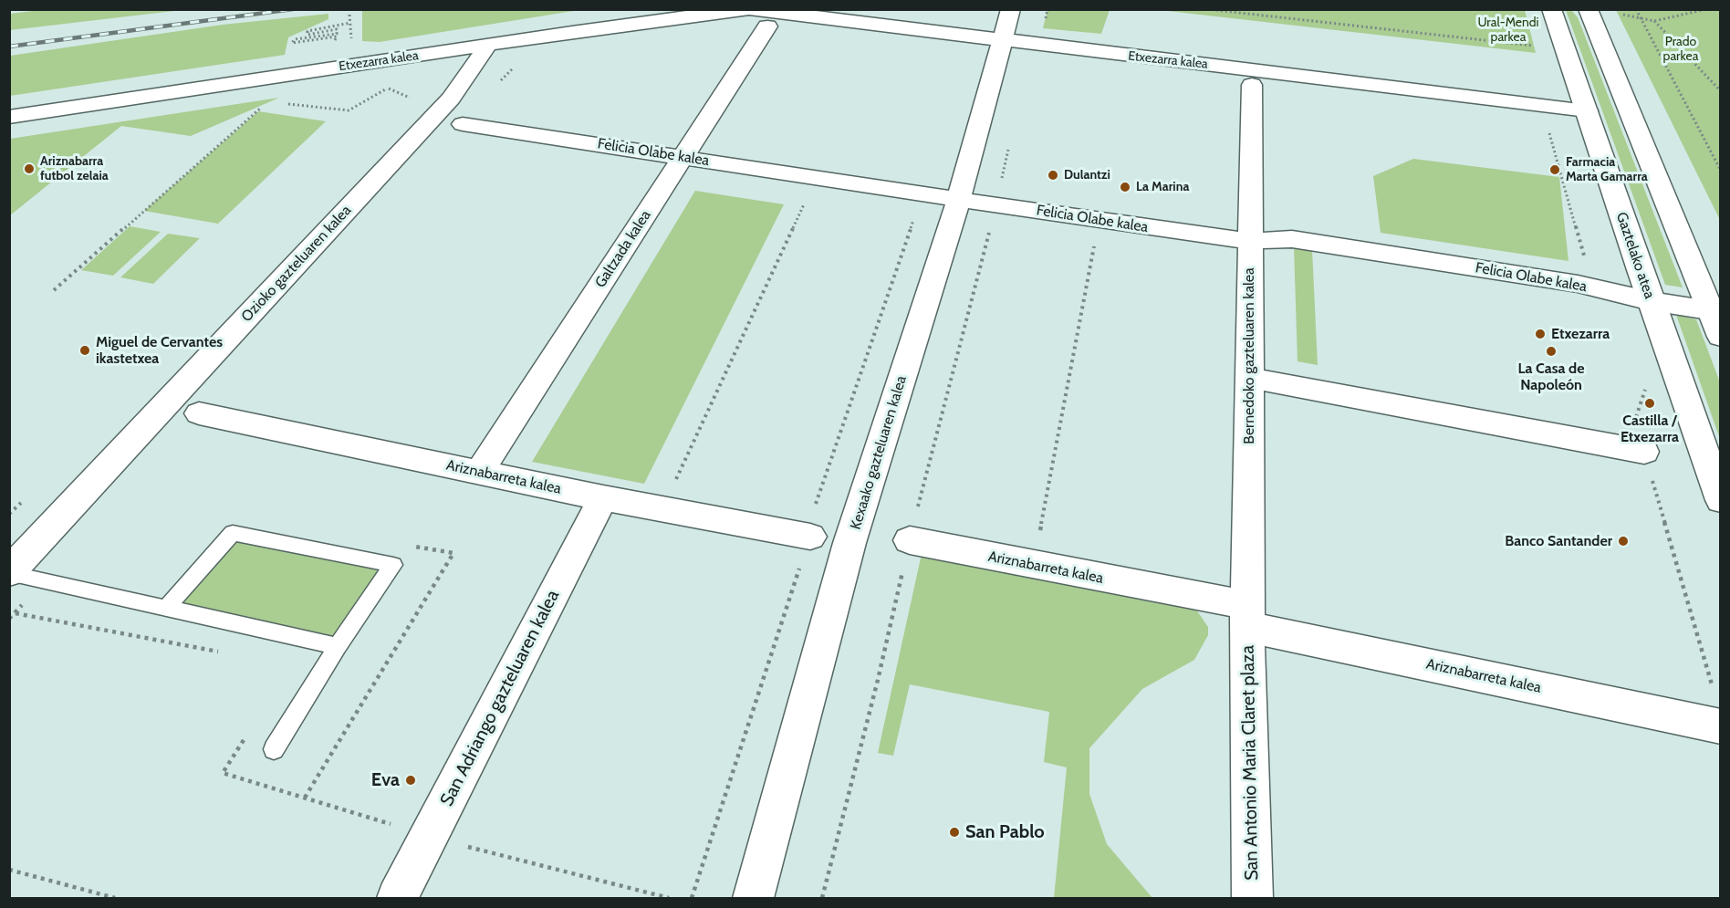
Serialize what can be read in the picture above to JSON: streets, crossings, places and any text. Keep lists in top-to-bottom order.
{
  "streets": {
    "street": [
      "Etxezarra kalea",
      "Felicia Olabe kalea",
      "Galtzada kalea",
      "Gaztelako atea",
      "Ozioko gazteluaren kalea",
      "Bernedoko gazteluaren kalea",
      "Kexaako gazteluaren kalea",
      "Ariznabarreta kalea",
      "San Adriango gazteluaren kalea",
      "San Antonio Maria Claret plaza"
    ]
  },
  "crossings": [
    ["Etxezarra kalea", "Galtzada kalea"],
    ["Etxezarra kalea", "Gaztelako atea"],
    ["Etxezarra kalea", "Ozioko gazteluaren kalea"],
    ["Etxezarra kalea", "Kexaako gazteluaren kalea"],
    ["Felicia Olabe kalea", "Galtzada kalea"],
    ["Felicia Olabe kalea", "Gaztelako atea"],
    ["Felicia Olabe kalea", "Bernedoko gazteluaren kalea"],
    ["Felicia Olabe kalea", "Kexaako gazteluaren kalea"],
    ["Galtzada kalea", "Ariznabarreta kalea"],
    ["Bernedoko gazteluaren kalea", "Ariznabarreta kalea"],
    ["Bernedoko gazteluaren kalea", "San Antonio Maria Claret plaza"],
    ["Ariznabarreta kalea", "San Adriango gazteluaren kalea"],
    ["Ariznabarreta kalea", "San Antonio Maria Claret plaza"]
  ],
  "parks": ["Ural-Mendi parkea", "Prado parkea"],
  "places": [
    "Ariznabarra futbol zelaia",
    "Farmacia Marta Gamarra",
    "Dulantzi",
    "La Marina",
    "Etxezarra",
    "Miguel de Cervantes ikastetxea",
    "La Casa de Napoleón",
    "Castilla / Etxezarra",
    "Banco Santander",
    "Eva",
    "San Pablo"
  ]
}
